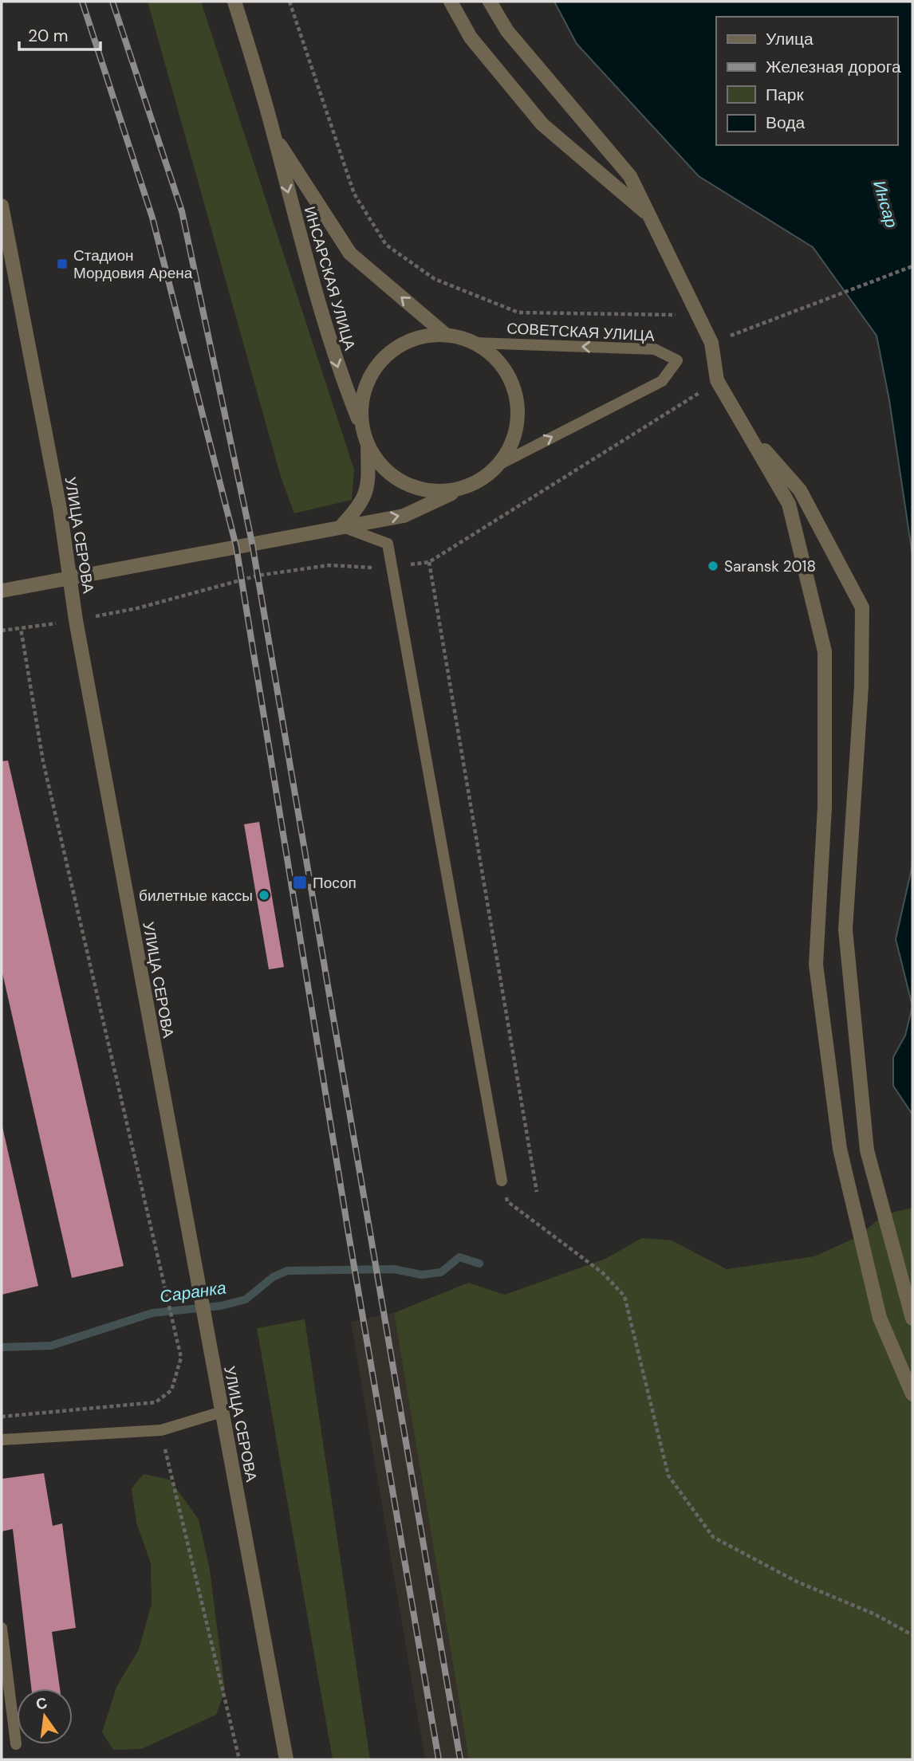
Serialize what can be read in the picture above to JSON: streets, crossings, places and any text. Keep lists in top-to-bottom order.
{
  "streets": {
    "street": ["ИНСАРСКАЯ УЛИЦА", "УЛИЦА СЕРОВА"],
    "lane": ["СОВЕТСКАЯ УЛИЦА"]
  },
  "crossings": [
    ["ИНСАРСКАЯ УЛИЦА", "СОВЕТСКАЯ УЛИЦА"]
  ],
  "water": ["Инсар", "Саранка"],
  "places": {
    "transit": ["Стадион Мордовия Арена", "Посоп"],
    "other": ["Saransk 2018", "билетные кассы"]
  },
  "legend": [
    "Улица",
    "Железная дорога",
    "Парк",
    "Вода"
  ],
  "scale_bar": "20 m",
  "north": "top"
}
